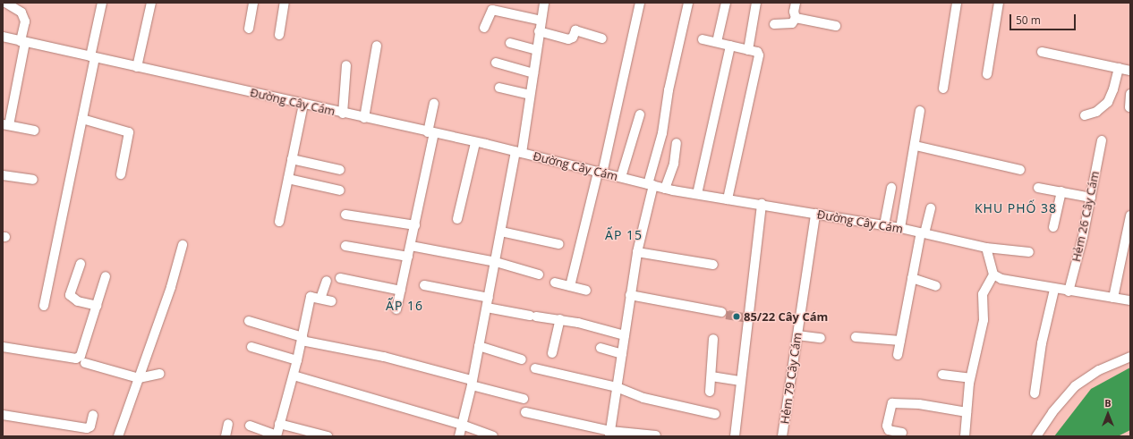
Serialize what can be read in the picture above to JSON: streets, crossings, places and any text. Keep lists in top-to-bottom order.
{
  "streets": {
    "street": ["Đường Cây Cám", "Hẻm 26 Cây Cám", "Hẻm 79 Cây Cám"]
  },
  "crossings": [
    ["Đường Cây Cám", "Hẻm 79 Cây Cám"]
  ],
  "districts": ["KHU PHỐ 38", "ẤP 15", "ẤP 16"],
  "places": ["85/22 Cây Cám"],
  "scale_bar": "50 m",
  "north": "top"
}
